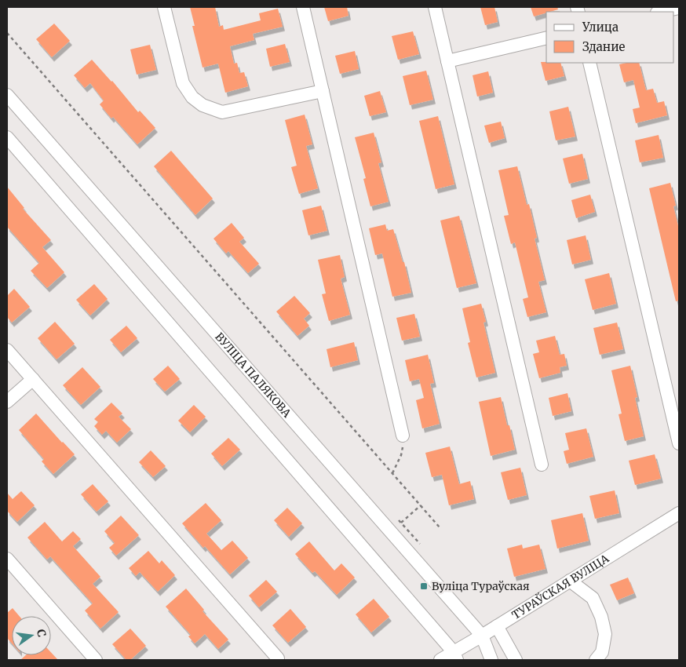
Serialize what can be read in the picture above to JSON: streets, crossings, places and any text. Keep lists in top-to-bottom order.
{
  "streets": {
    "street": ["ВУЛІЦА ПАЛЯКОВА", "ТУРАЎСКАЯ ВУЛІЦА"]
  },
  "crossings": [
    ["ВУЛІЦА ПАЛЯКОВА", "ТУРАЎСКАЯ ВУЛІЦА"]
  ],
  "places": {
    "transit": ["Вуліца Тураўская"]
  },
  "legend": ["Улица", "Здание"],
  "north": "right"
}
